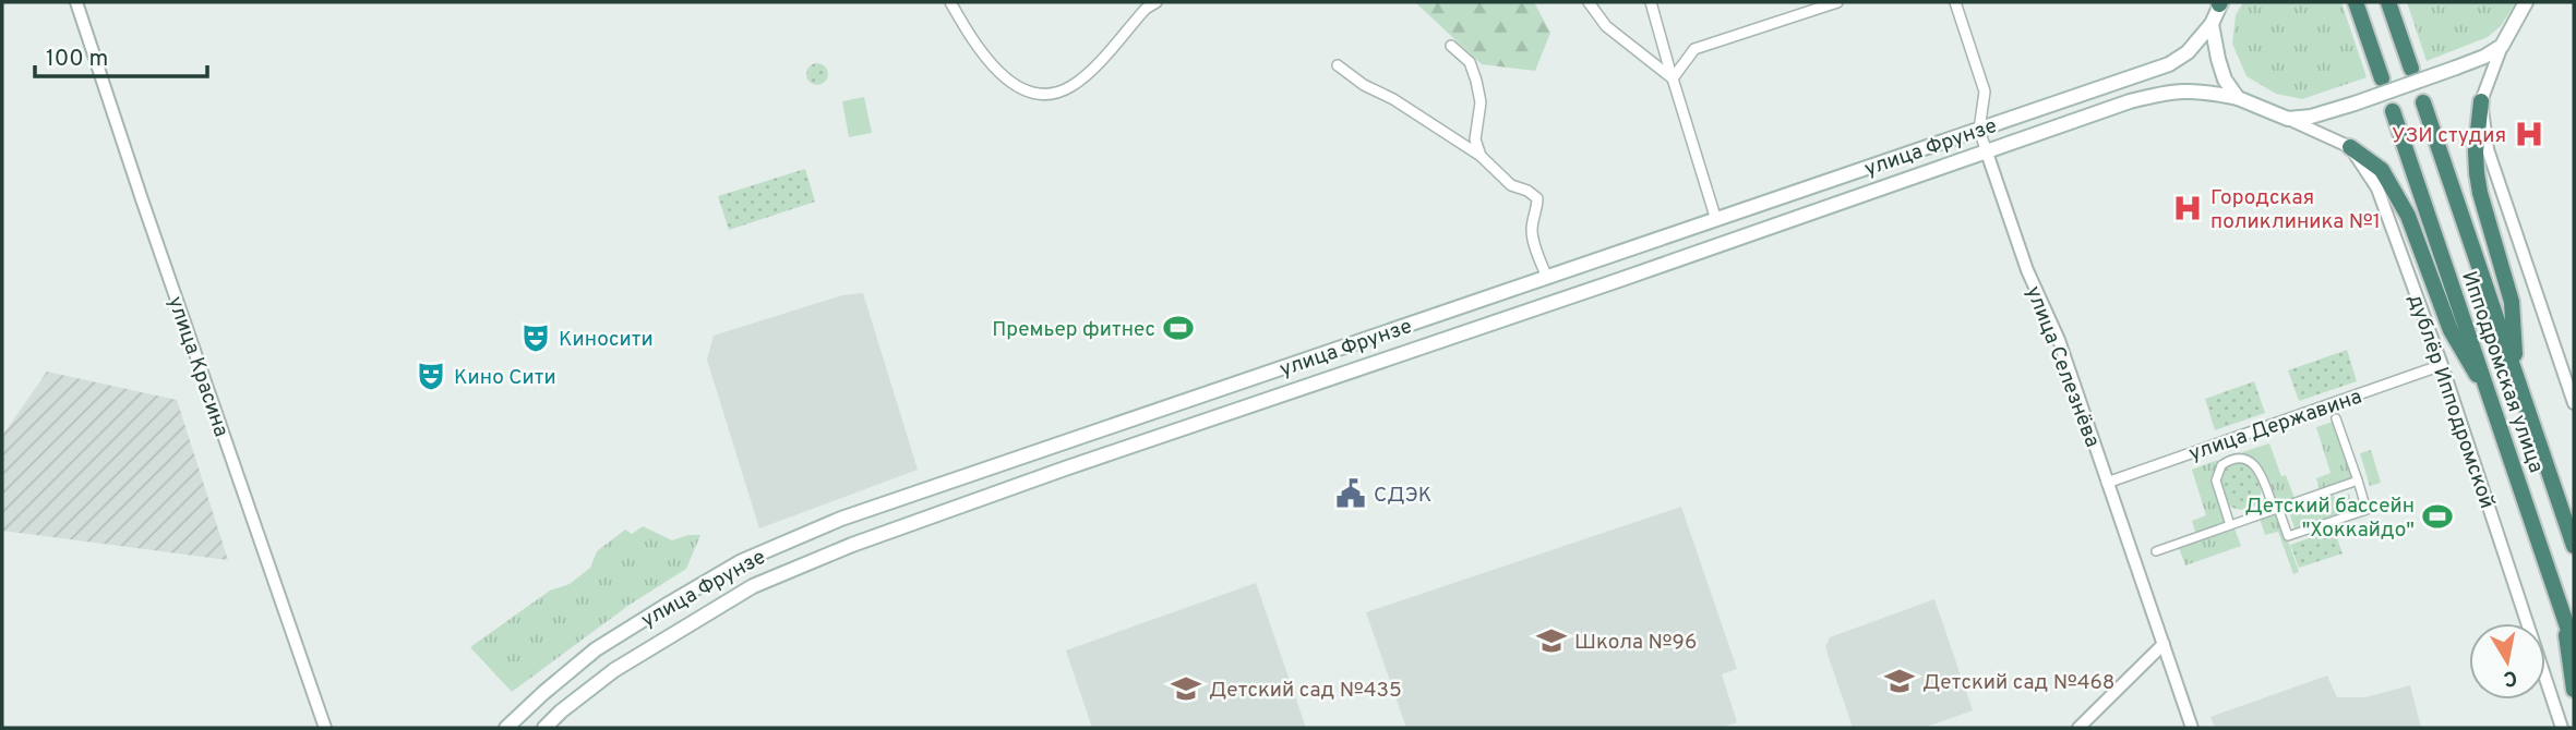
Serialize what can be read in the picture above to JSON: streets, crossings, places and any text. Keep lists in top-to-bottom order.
{
  "streets": {
    "highway": ["Ипподромская улица"],
    "main road": ["улица Фрунзе"],
    "street": [
      "улица Красина",
      "улица Селезнёва",
      "дублёр Ипподромской",
      "улица Державина"
    ]
  },
  "crossings": [
    ["улица Фрунзе", "улица Селезнёва"],
    ["улица Селезнёва", "улица Державина"],
    ["дублёр Ипподромской", "улица Державина"]
  ],
  "places": {
    "hospital": ["УЗИ студия", "Городская поликлиника №1"],
    "sports": ["Премьер фитнес", "Детский бассейн \"Хоккайдо\""],
    "theatre": ["Киносити", "Кино Сити"],
    "public building": ["СДЭК"],
    "school or university": ["Школа №96", "Детский сад №468", "Детский сад №435"]
  },
  "scale_bar": "100 m",
  "north": "bottom"
}
